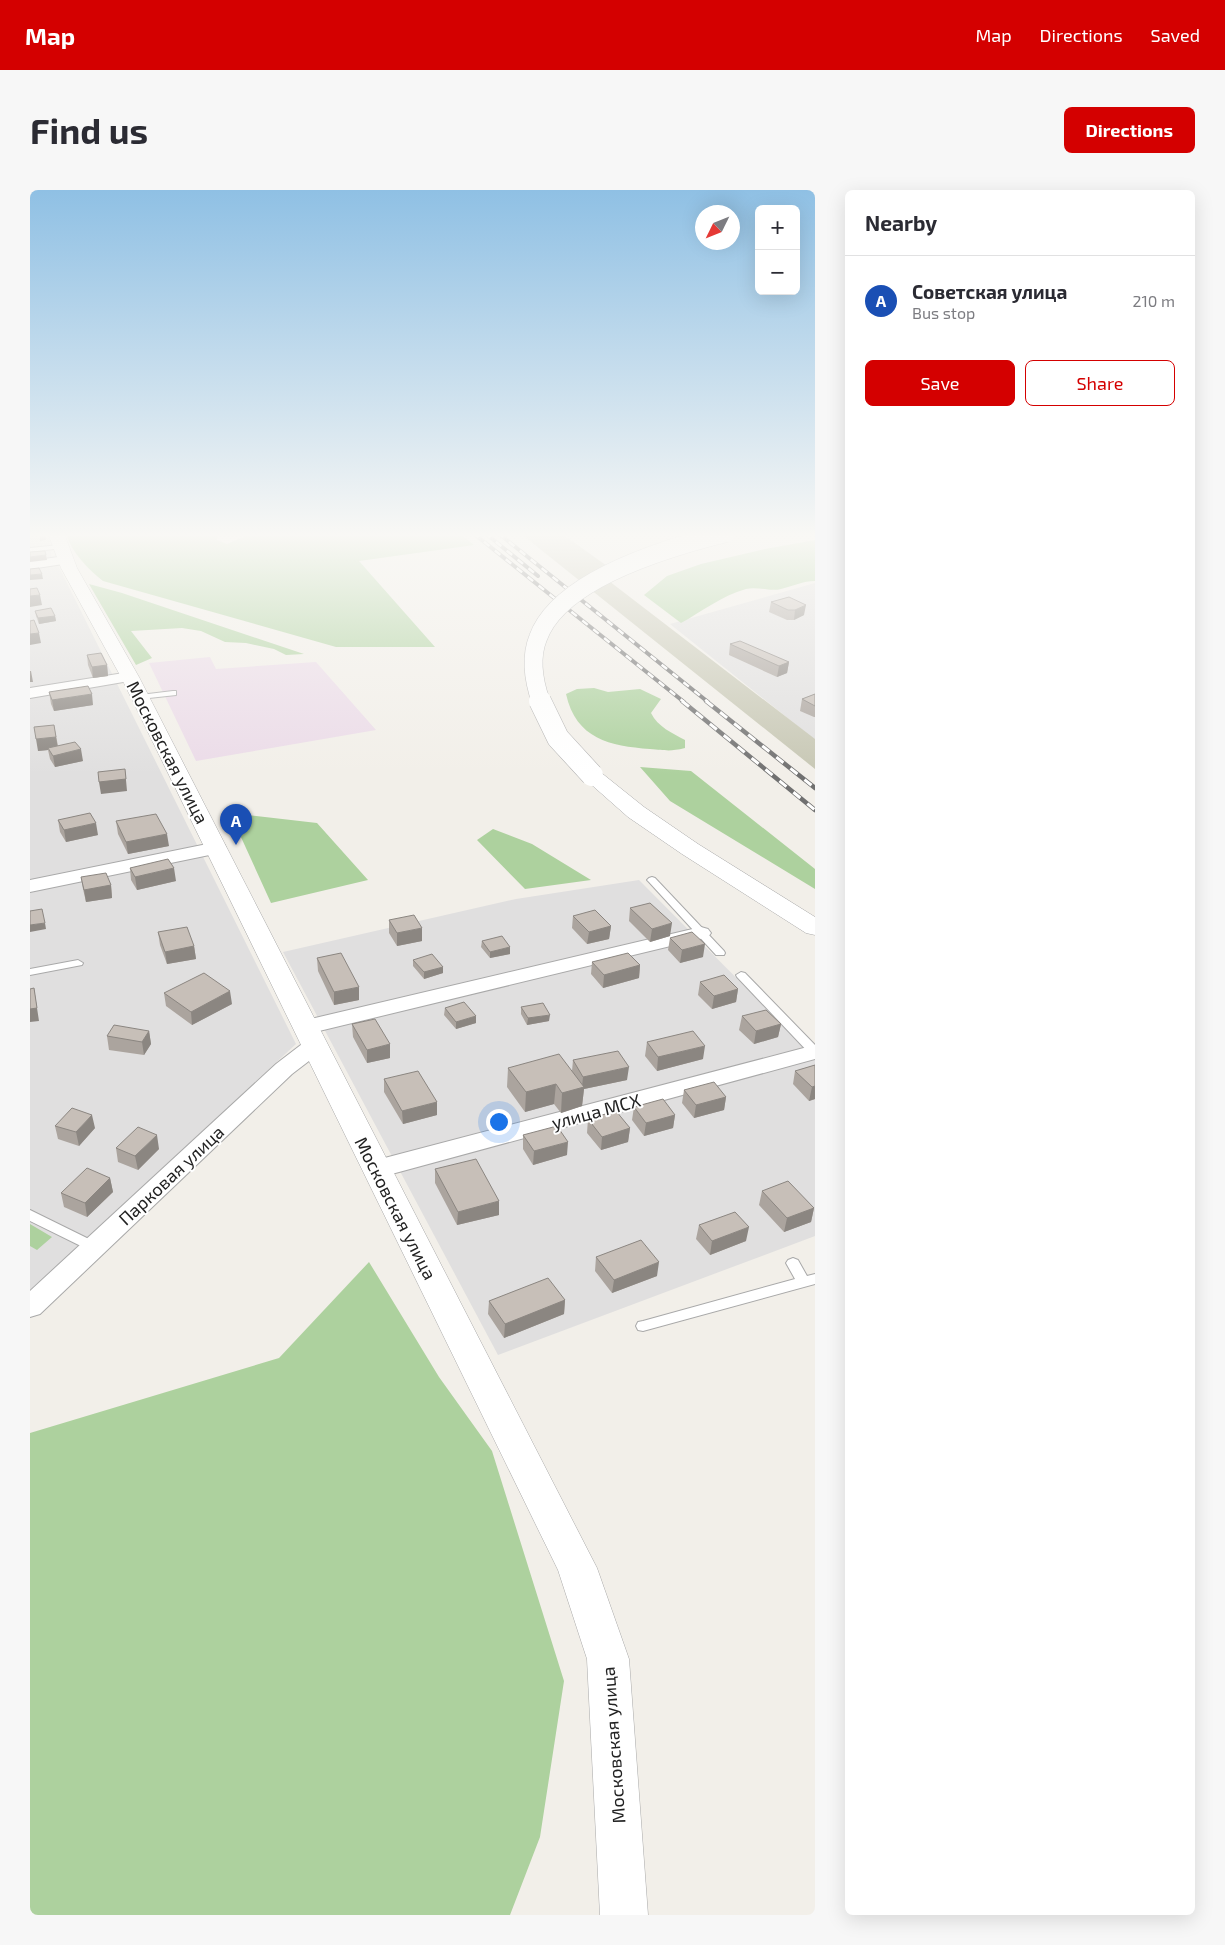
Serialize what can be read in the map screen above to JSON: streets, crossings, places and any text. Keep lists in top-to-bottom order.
{
  "streets": {
    "street": ["Московская улица", "улица МСХ", "Парковая улица"]
  },
  "crossings": [
    ["Московская улица", "улица МСХ"],
    ["Московская улица", "Парковая улица"]
  ],
  "north": "bottom left",
  "page": {
    "header": "Map",
    "nav": ["Map", "Directions", "Saved"],
    "buttons": [
      "Directions",
      ["Save", "Share"]
    ],
    "title": "Find us",
    "heading": "Nearby",
    "map_buttons": ["+", "−"],
    "list": [
      {
        "mark": "A",
        "name": "Советская улица",
        "note": "Bus stop",
        "value": "210 m"
      }
    ],
    "pins": "A"
  }
}
